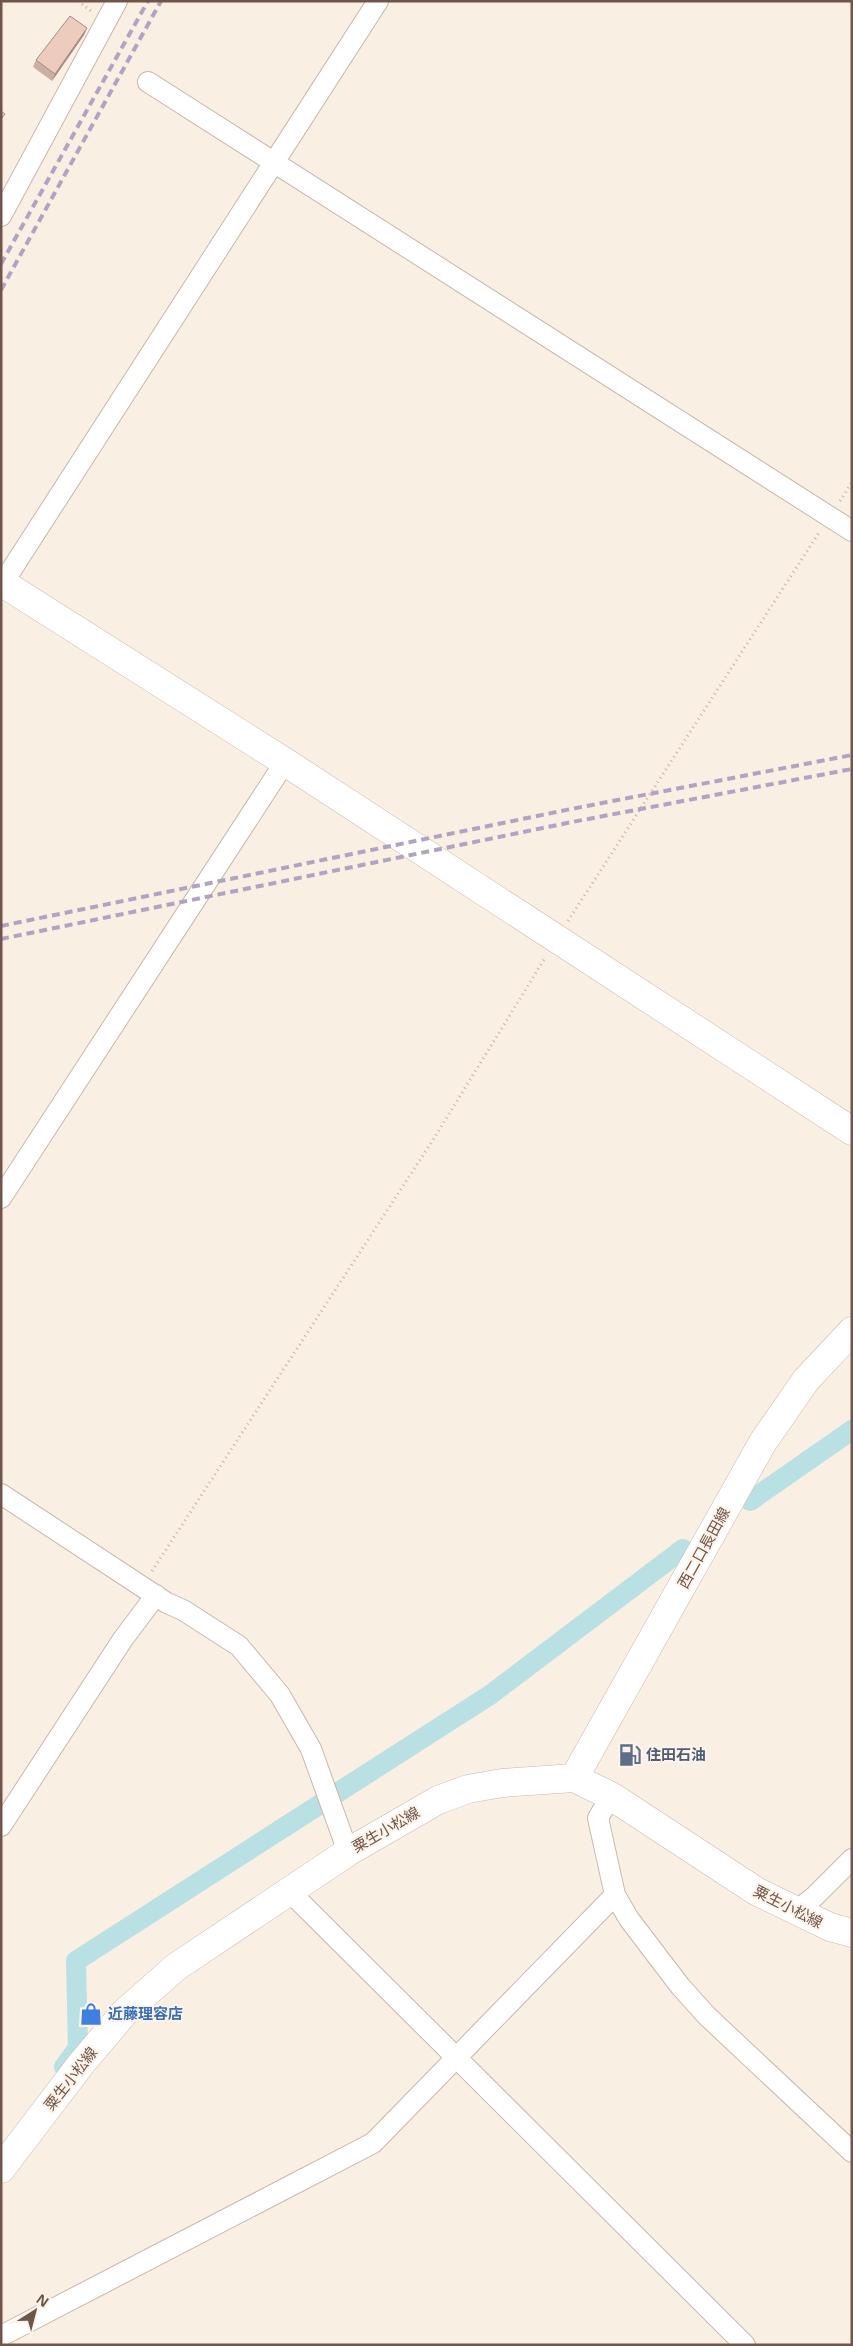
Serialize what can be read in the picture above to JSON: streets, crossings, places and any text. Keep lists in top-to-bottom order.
{
  "streets": {
    "main road": ["西二口長田線", "粟生小松線"]
  },
  "crossings": [
    ["西二口長田線", "粟生小松線"]
  ],
  "places": {
    "fuel station": ["住田石油"],
    "shop": ["近藤理容店"]
  },
  "north": "top right"
}
